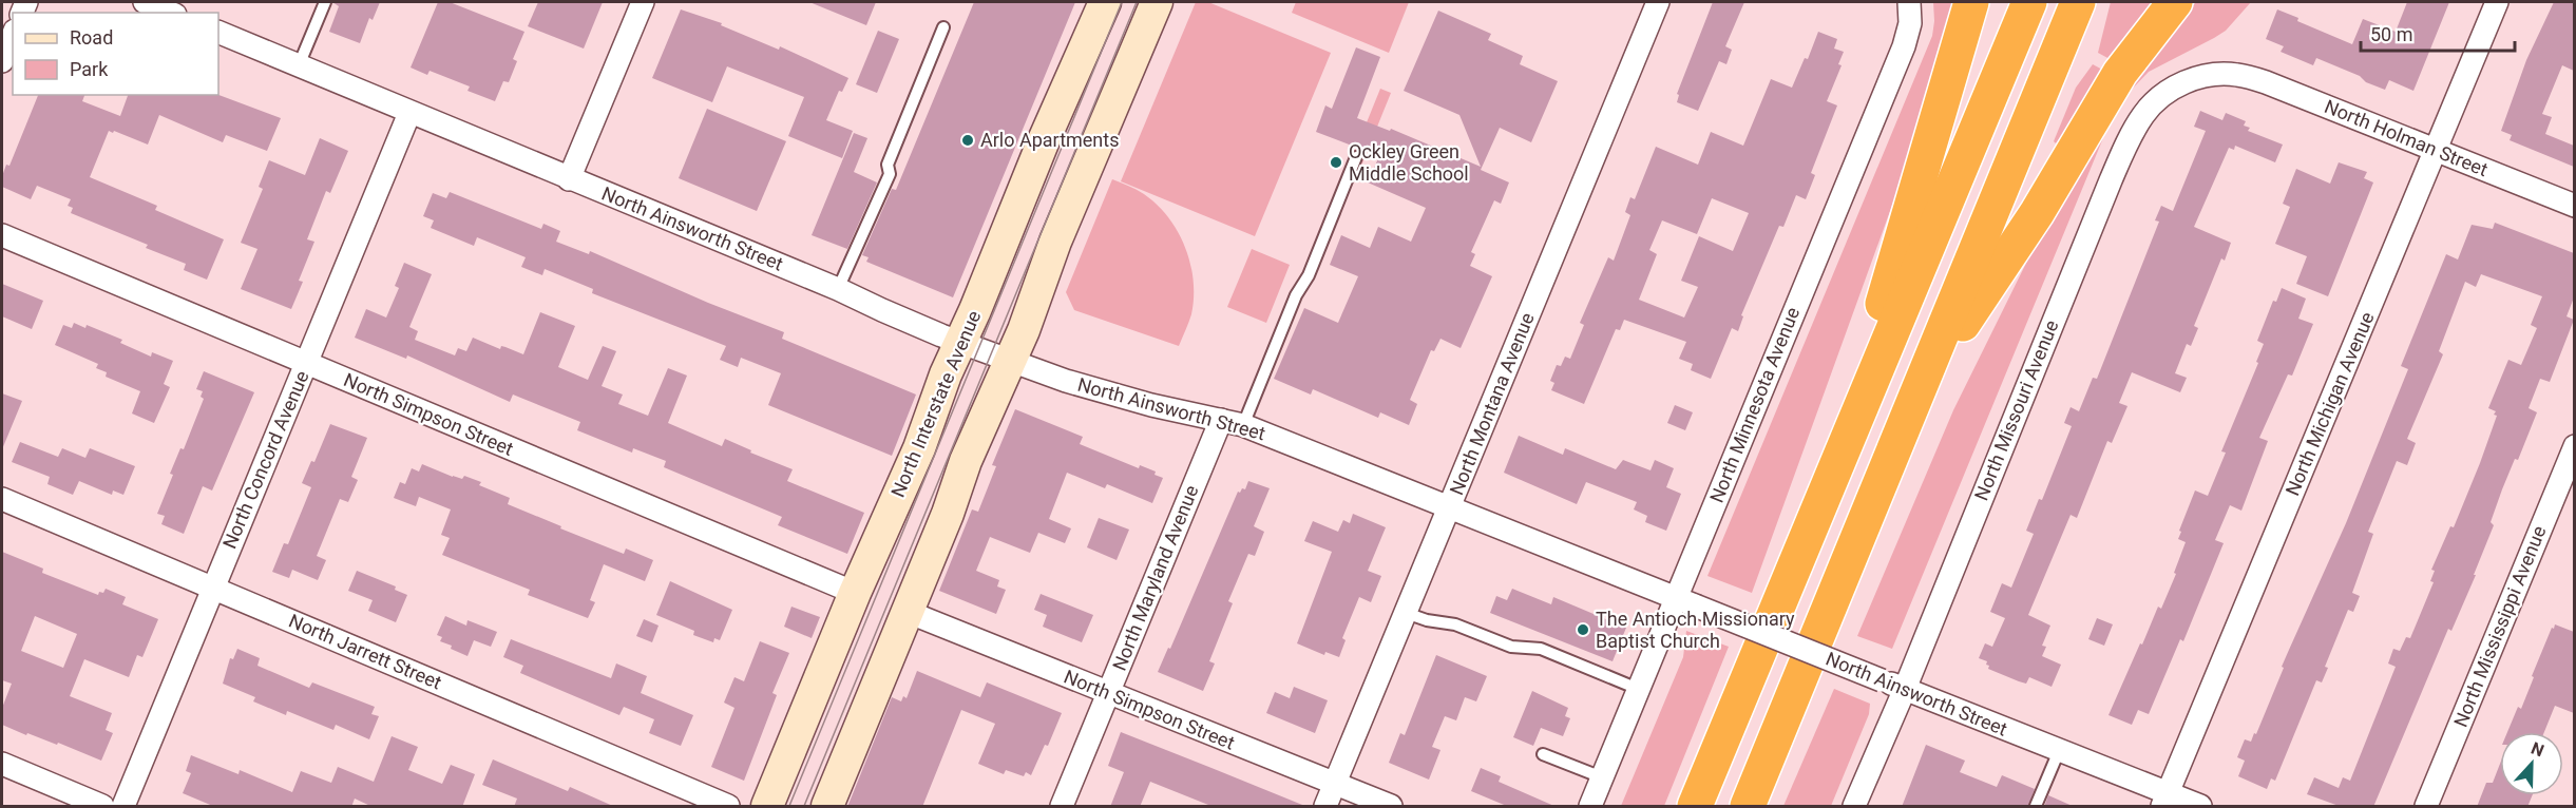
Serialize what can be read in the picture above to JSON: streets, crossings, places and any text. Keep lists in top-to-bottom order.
{
  "streets": {
    "street": [
      "North Holman Street",
      "North Ainsworth Street",
      "North Interstate Avenue",
      "North Montana Avenue",
      "North Michigan Avenue",
      "North Minnesota Avenue",
      "North Missouri Avenue",
      "North Simpson Street",
      "North Concord Avenue",
      "North Maryland Avenue",
      "North Mississippi Avenue",
      "North Jarrett Street"
    ]
  },
  "crossings": [
    ["North Holman Street", "North Michigan Avenue"],
    ["North Holman Street", "North Missouri Avenue"],
    ["North Ainsworth Street", "North Interstate Avenue"],
    ["North Ainsworth Street", "North Montana Avenue"],
    ["North Ainsworth Street", "North Michigan Avenue"],
    ["North Ainsworth Street", "North Minnesota Avenue"],
    ["North Ainsworth Street", "North Missouri Avenue"],
    ["North Ainsworth Street", "North Concord Avenue"],
    ["North Ainsworth Street", "North Maryland Avenue"],
    ["North Interstate Avenue", "North Simpson Street"],
    ["North Montana Avenue", "North Simpson Street"],
    ["North Simpson Street", "North Concord Avenue"],
    ["North Simpson Street", "North Maryland Avenue"],
    ["North Concord Avenue", "North Jarrett Street"]
  ],
  "places": ["Arlo Apartments", "Ockley Green Middle School", "The Antioch Missionary Baptist Church"],
  "legend": ["Road", "Park"],
  "scale_bar": "50 m",
  "north": "top"
}
